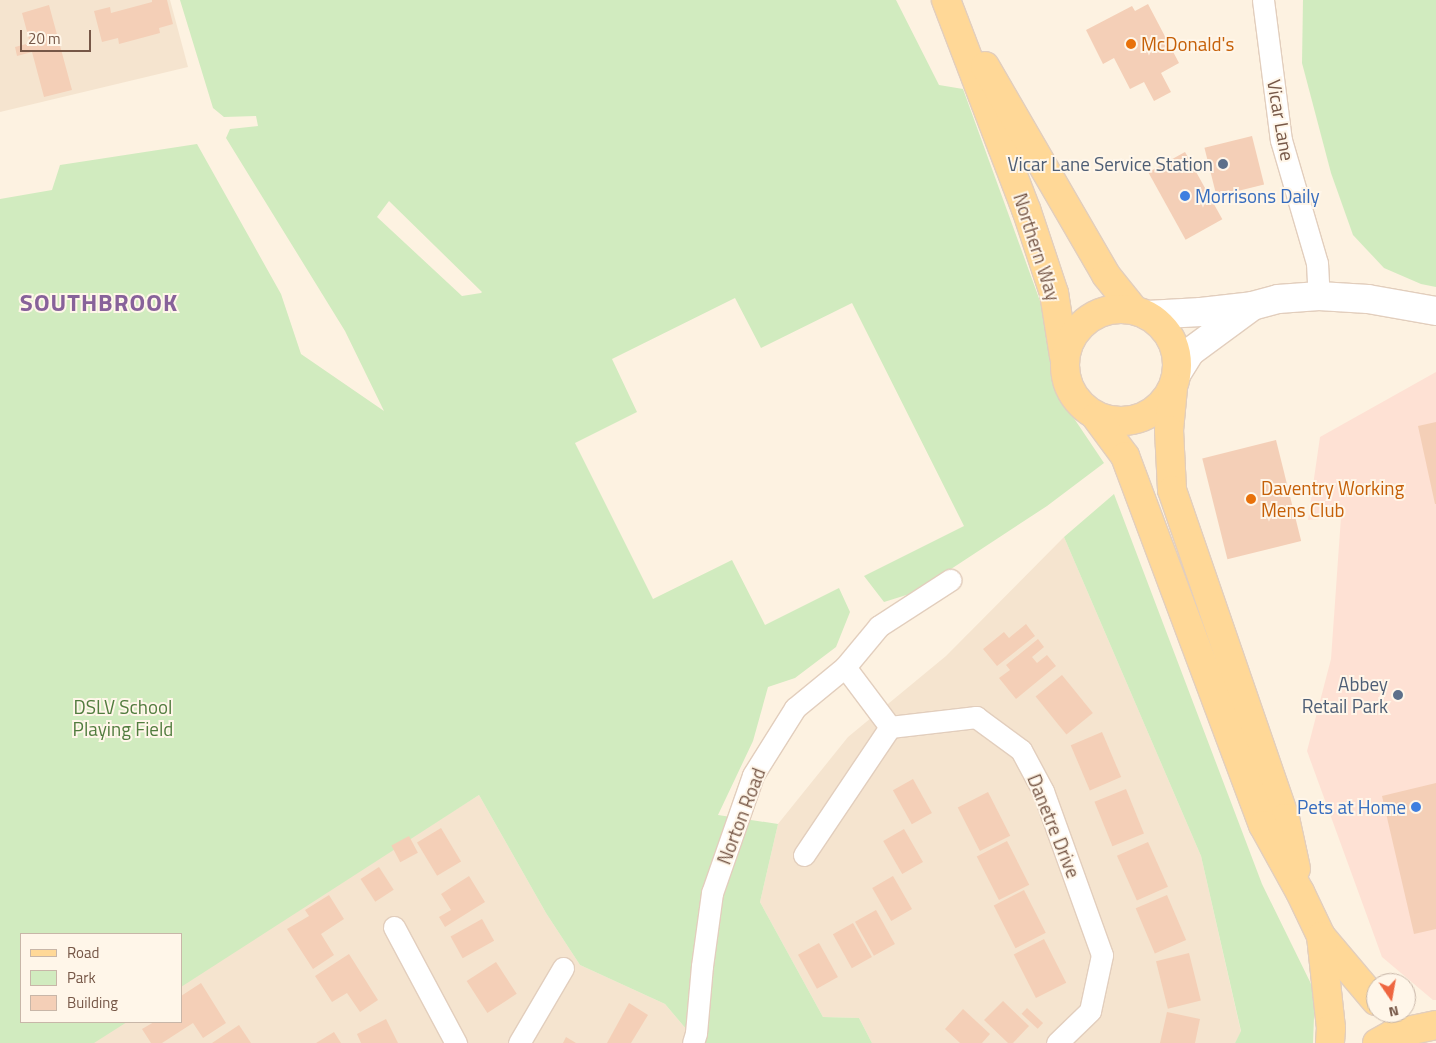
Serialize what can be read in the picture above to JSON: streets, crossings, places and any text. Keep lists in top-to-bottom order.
{
  "streets": {
    "main road": ["Northern Way"],
    "street": ["Vicar Lane", "Norton Road", "Danetre Drive"]
  },
  "districts": ["SOUTHBROOK"],
  "parks": ["DSLV School Playing Field"],
  "places": [
    "McDonald's",
    "Vicar Lane Service Station",
    "Morrisons Daily",
    "Daventry Working Mens Club",
    "Abbey Retail Park",
    "Pets at Home"
  ],
  "legend": ["Road", "Park", "Building"],
  "scale_bar": "20 m",
  "north": "bottom"
}
